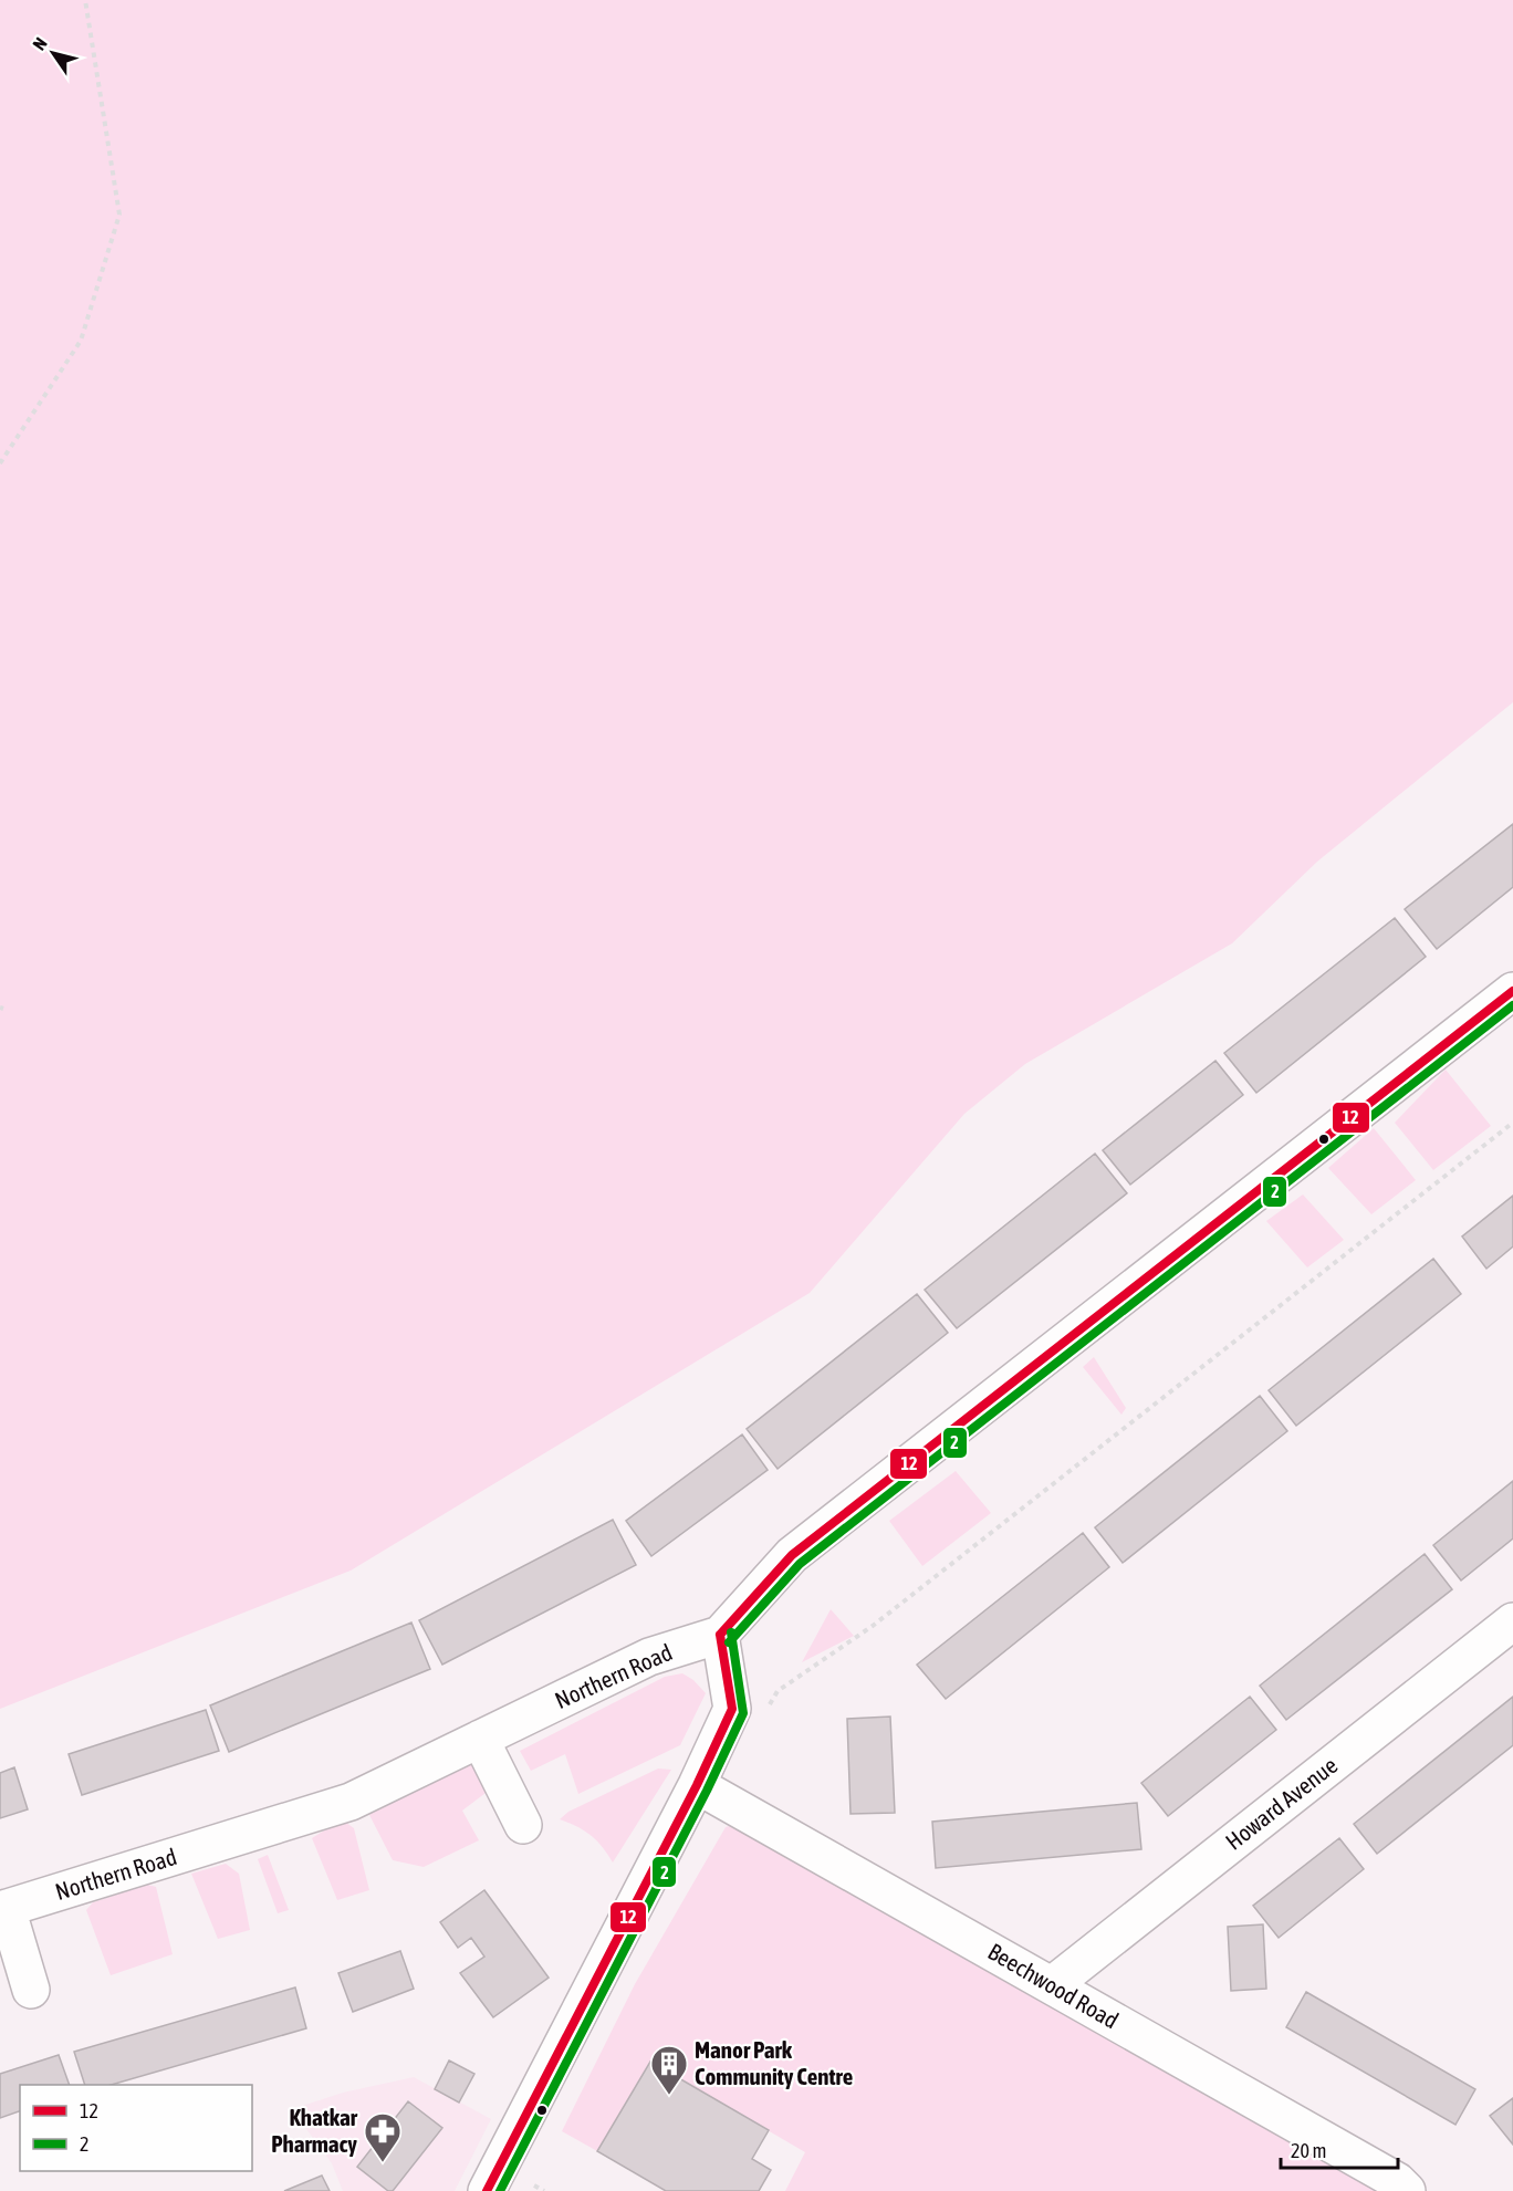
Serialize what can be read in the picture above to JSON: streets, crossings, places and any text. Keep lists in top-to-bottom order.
{
  "streets": {
    "street": ["Northern Road", "Howard Avenue", "Beechwood Road"]
  },
  "crossings": [
    ["Howard Avenue", "Beechwood Road"]
  ],
  "places": {
    "building": ["Manor Park Community Centre"],
    "pharmacy": ["Khatkar Pharmacy"]
  },
  "lines": ["transit line 12", "transit line 2"],
  "legend": ["12", "2"],
  "scale_bar": "20 m",
  "north": "top left"
}
